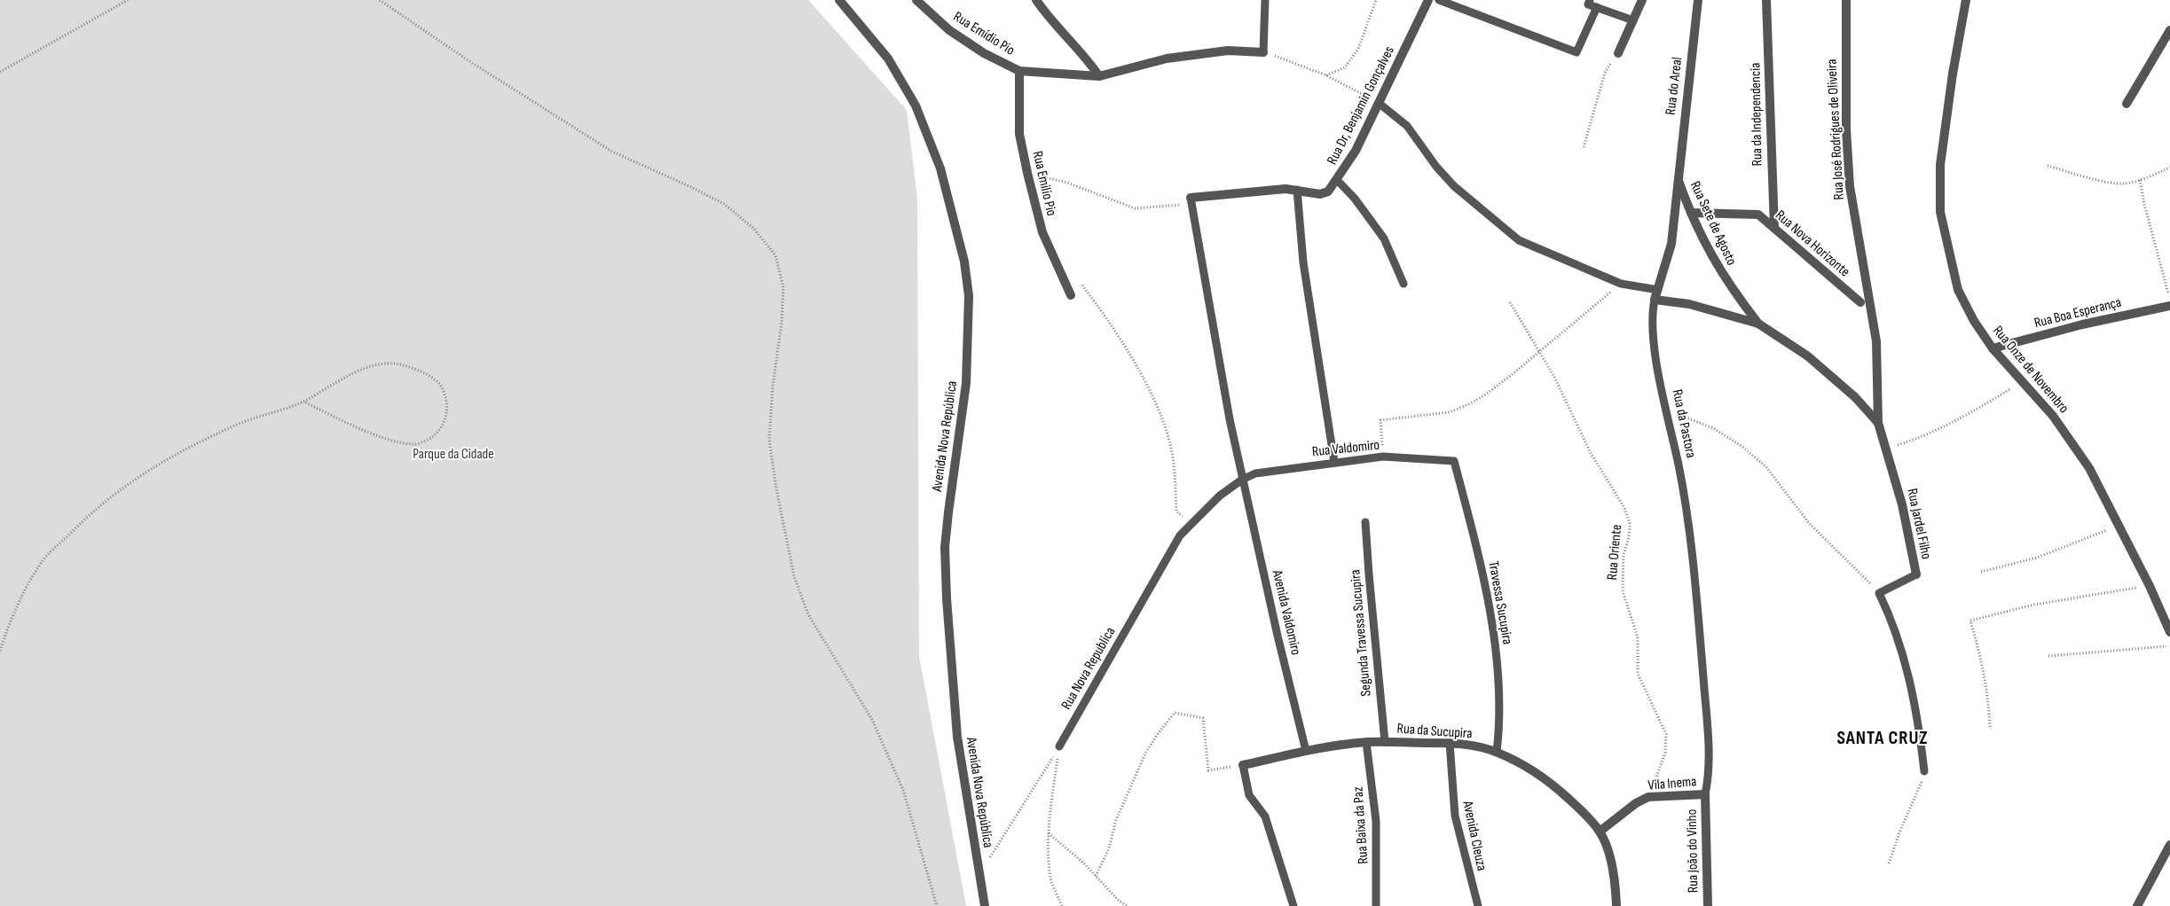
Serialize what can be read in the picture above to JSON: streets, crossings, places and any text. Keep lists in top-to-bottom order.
{
  "streets": {
    "street": [
      "Rua Emídio Pio",
      "Rua do Areal",
      "Rua Dr, Benjamin Gonçalves",
      "Rua da Independencia",
      "Rua José Rodrigues de Oliveira",
      "Rua Emilio Pio",
      "Rua Sete de Agosto",
      "Rua Nova Horizonte",
      "Rua Boa Esperança",
      "Rua Onze de Novembro",
      "Rua da Pastora",
      "Avenida Nova República",
      "Rua Jardel Filho",
      "Rua da Sucupira",
      "Vila Inema",
      "Rua João do Vinho"
    ],
    "lane": [
      "Rua Valdomiro",
      "Travessa Sucupira",
      "Avenida Valdomiro",
      "Segunda Travessa Sucupira",
      "Rua Nova Republica",
      "Rua Baixa da Paz",
      "Avenida Cleuza"
    ],
    "path": ["Rua Oriente"]
  },
  "crossings": [
    ["Rua Emídio Pio", "Rua Emilio Pio"],
    ["Rua do Areal", "Rua Sete de Agosto"],
    ["Rua do Areal", "Rua da Pastora"],
    ["Rua Dr, Benjamin Gonçalves", "Avenida Valdomiro"],
    ["Rua da Independencia", "Rua Nova Horizonte"],
    ["Rua José Rodrigues de Oliveira", "Rua Jardel Filho"],
    ["Rua Sete de Agosto", "Rua Nova Horizonte"],
    ["Rua Sete de Agosto", "Rua da Pastora"],
    ["Rua Boa Esperança", "Rua Onze de Novembro"],
    ["Rua da Pastora", "Vila Inema"],
    ["Rua da Pastora", "Rua João do Vinho"],
    ["Rua Valdomiro", "Travessa Sucupira"],
    ["Rua Valdomiro", "Avenida Valdomiro"],
    ["Rua Valdomiro", "Rua Nova Republica"],
    ["Rua Oriente", "Vila Inema"],
    ["Travessa Sucupira", "Rua da Sucupira"],
    ["Avenida Valdomiro", "Rua Nova Republica"],
    ["Avenida Valdomiro", "Rua da Sucupira"],
    ["Segunda Travessa Sucupira", "Rua da Sucupira"],
    ["Rua da Sucupira", "Vila Inema"],
    ["Rua da Sucupira", "Rua Baixa da Paz"],
    ["Rua da Sucupira", "Avenida Cleuza"],
    ["Vila Inema", "Rua João do Vinho"]
  ],
  "districts": ["SANTA CRUZ"],
  "parks": ["Parque da Cidade"]
}
